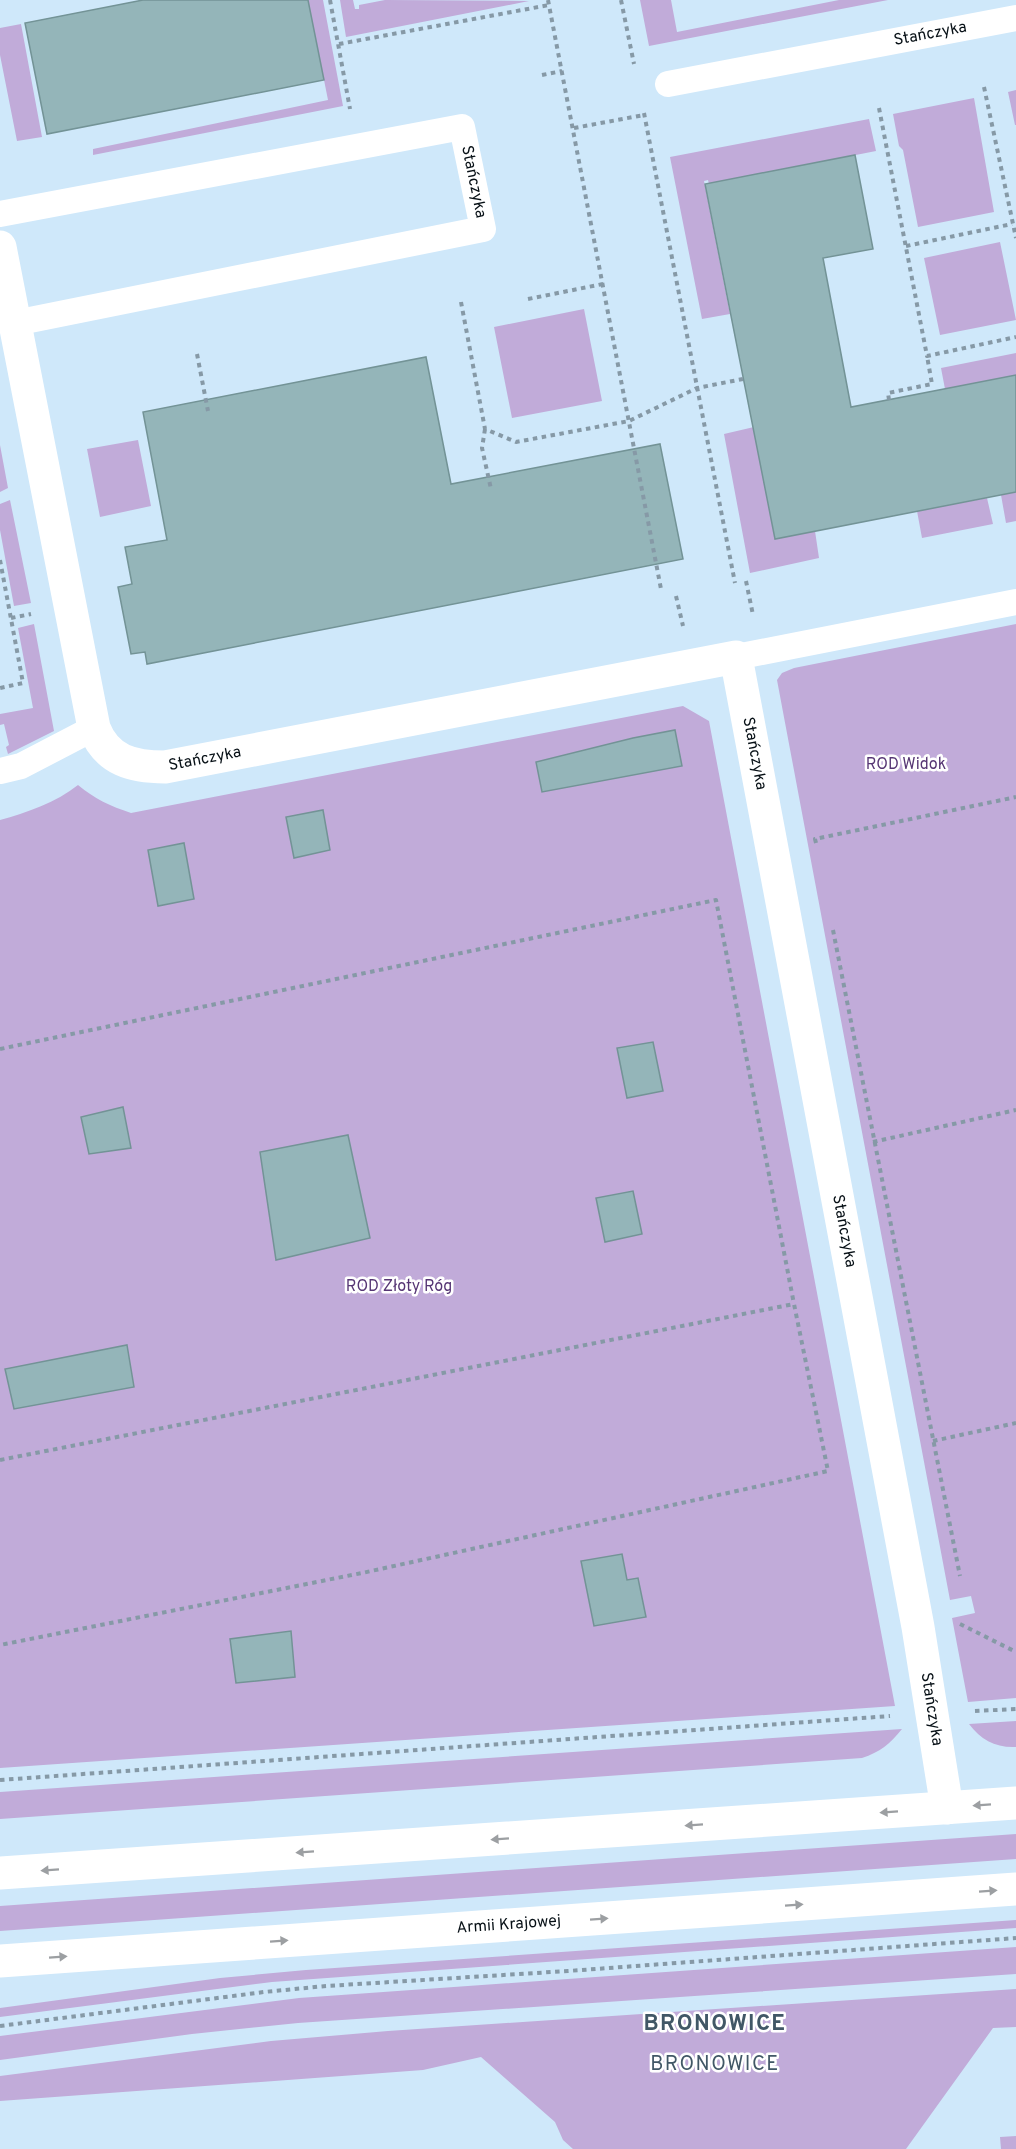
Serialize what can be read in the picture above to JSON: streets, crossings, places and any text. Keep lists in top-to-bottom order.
{
  "streets": {
    "street": ["Stańczyka", "Armii Krajowej"]
  },
  "districts": ["BRONOWICE", "BRONOWICE"],
  "parks": ["ROD Widok", "ROD Złoty Róg"]
}
